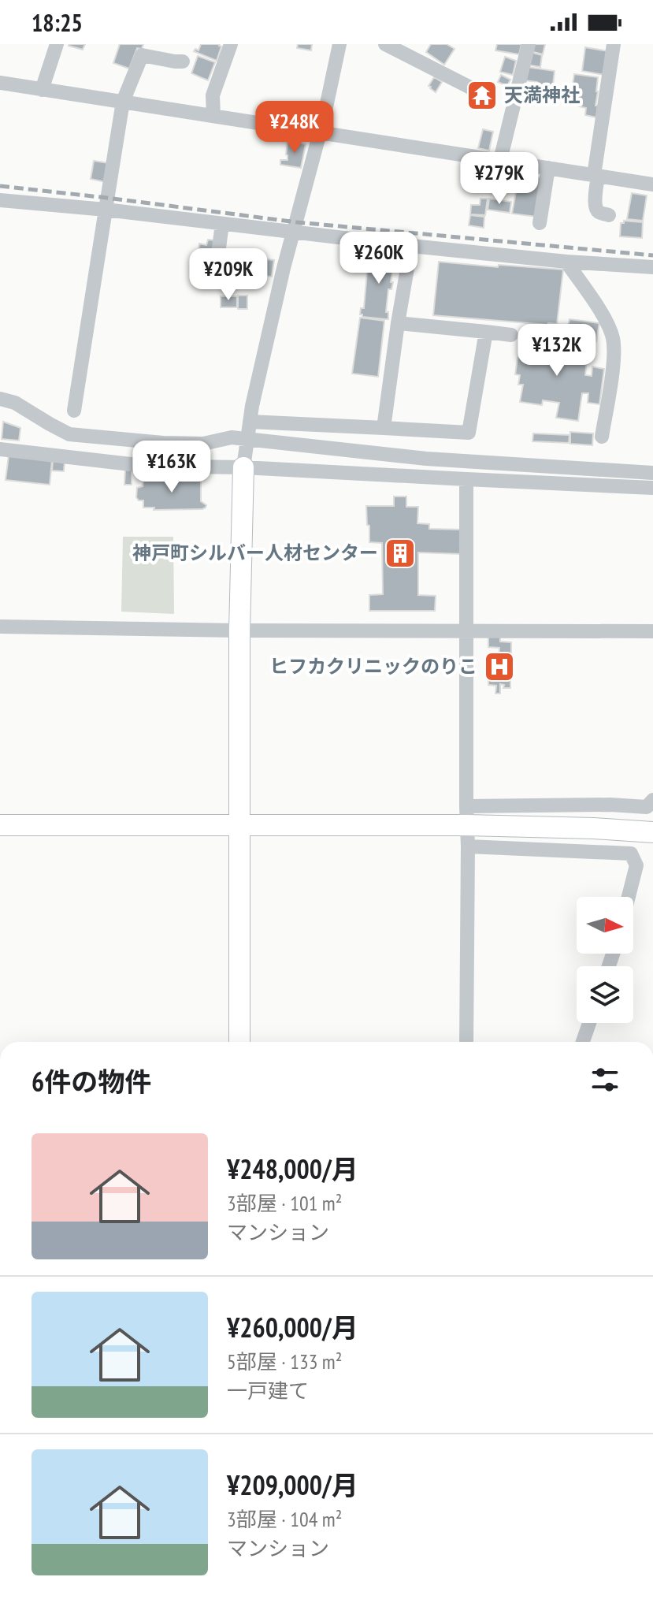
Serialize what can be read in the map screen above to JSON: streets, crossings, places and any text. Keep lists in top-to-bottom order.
{
  "places": {
    "temple": ["天満神社"],
    "building": ["神戸町シルバー人材センター"],
    "hospital": ["ヒフカクリニックのりこ"]
  },
  "north": "right",
  "page": {
    "status": "18:25",
    "price": [
      "¥248K",
      "¥279K",
      "¥260K",
      "¥209K",
      "¥132K",
      "¥163K"
    ],
    "heading": "6件の物件",
    "list": [
      {
        "name": "¥248,000/月",
        "note": "3部屋 · 101 m² · マンション"
      },
      {
        "name": "¥260,000/月",
        "note": "5部屋 · 133 m² · 一戸建て"
      },
      {
        "name": "¥209,000/月",
        "note": "3部屋 · 104 m² · マンション"
      }
    ]
  }
}
